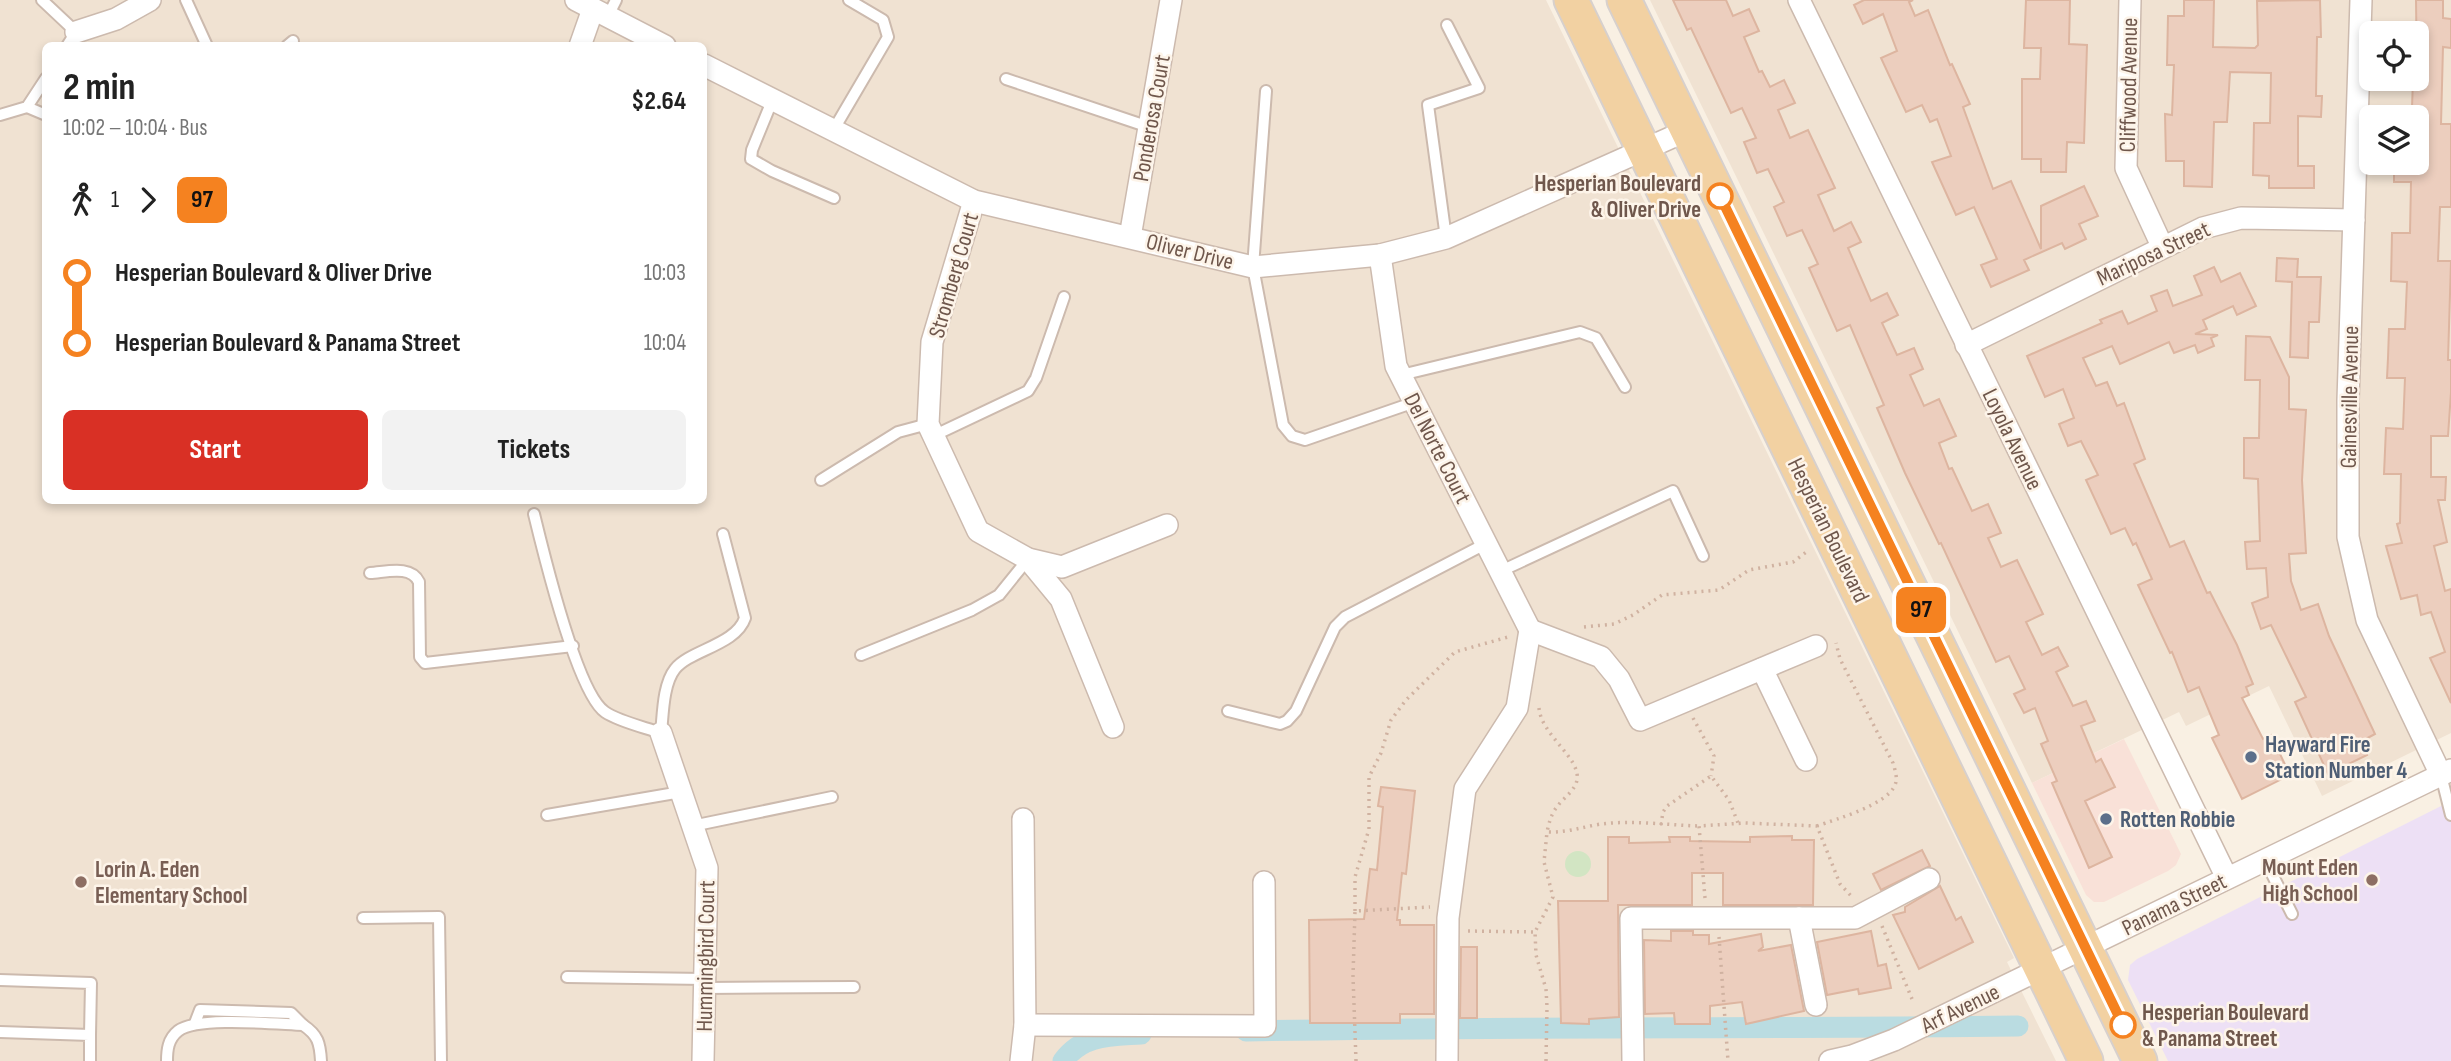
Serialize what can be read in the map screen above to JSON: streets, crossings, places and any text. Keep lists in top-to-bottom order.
{
  "streets": {
    "main road": ["Hesperian Boulevard"],
    "street": [
      "Cliffwood Avenue",
      "Ponderosa Court",
      "Oliver Drive",
      "Mariposa Street",
      "Stromberg Court",
      "Gainesville Avenue",
      "Loyola Avenue",
      "Del Norte Court",
      "Panama Street",
      "Hummingbird Court",
      "Arf Avenue"
    ]
  },
  "crossings": [
    ["Cliffwood Avenue", "Mariposa Street"],
    ["Ponderosa Court", "Oliver Drive"],
    ["Oliver Drive", "Stromberg Court"],
    ["Oliver Drive", "Del Norte Court"],
    ["Oliver Drive", "Hesperian Boulevard"],
    ["Mariposa Street", "Gainesville Avenue"],
    ["Mariposa Street", "Loyola Avenue"],
    ["Gainesville Avenue", "Panama Street"],
    ["Loyola Avenue", "Panama Street"],
    ["Hesperian Boulevard", "Arf Avenue"],
    ["Panama Street", "Arf Avenue"]
  ],
  "places": [
    "Hesperian Boulevard & Oliver Drive",
    "Hayward Fire Station Number 4",
    "Rotten Robbie",
    "Mount Eden High School",
    "Lorin A. Eden Elementary School",
    "Hesperian Boulevard & Panama Street"
  ],
  "lines": ["bus line 97"],
  "page": {
    "on_map": "97",
    "heading": ["2 min", "10:02 – 10:04 · Bus", "$2.64"],
    "legs": ["1", "97"],
    "list": [
      {
        "name": "Hesperian Boulevard & Oliver Drive",
        "value": "10:03"
      },
      {
        "name": "Hesperian Boulevard & Panama Street",
        "value": "10:04"
      }
    ],
    "buttons": ["Start", "Tickets"]
  }
}
